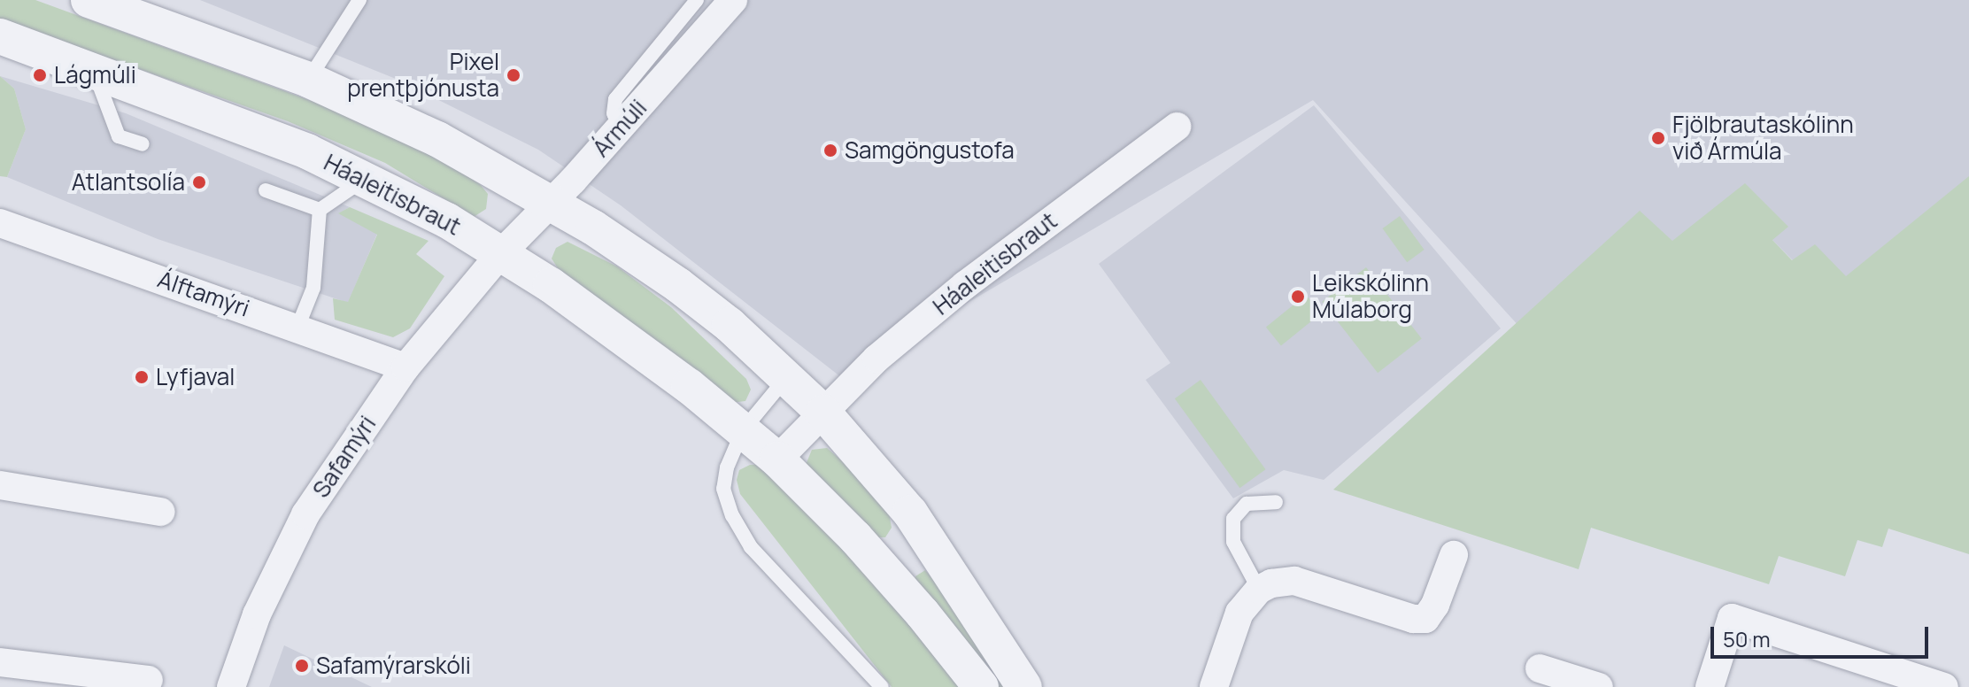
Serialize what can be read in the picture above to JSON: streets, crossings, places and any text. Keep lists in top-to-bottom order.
{
  "streets": {
    "street": [
      "Ármúli",
      "Háaleitisbraut",
      "Álftamýri",
      "Safamýri"
    ]
  },
  "crossings": [
    ["Ármúli", "Háaleitisbraut"],
    ["Ármúli", "Safamýri"],
    ["Háaleitisbraut", "Safamýri"],
    ["Álftamýri", "Safamýri"]
  ],
  "places": [
    "Lágmúli",
    "Pixel prentþjónusta",
    "Fjölbrautaskólinn við Ármúla",
    "Samgöngustofa",
    "Atlantsolía",
    "Leikskólinn Múlaborg",
    "Lyfjaval",
    "Safamýrarskóli"
  ],
  "scale_bar": "50 m"
}
